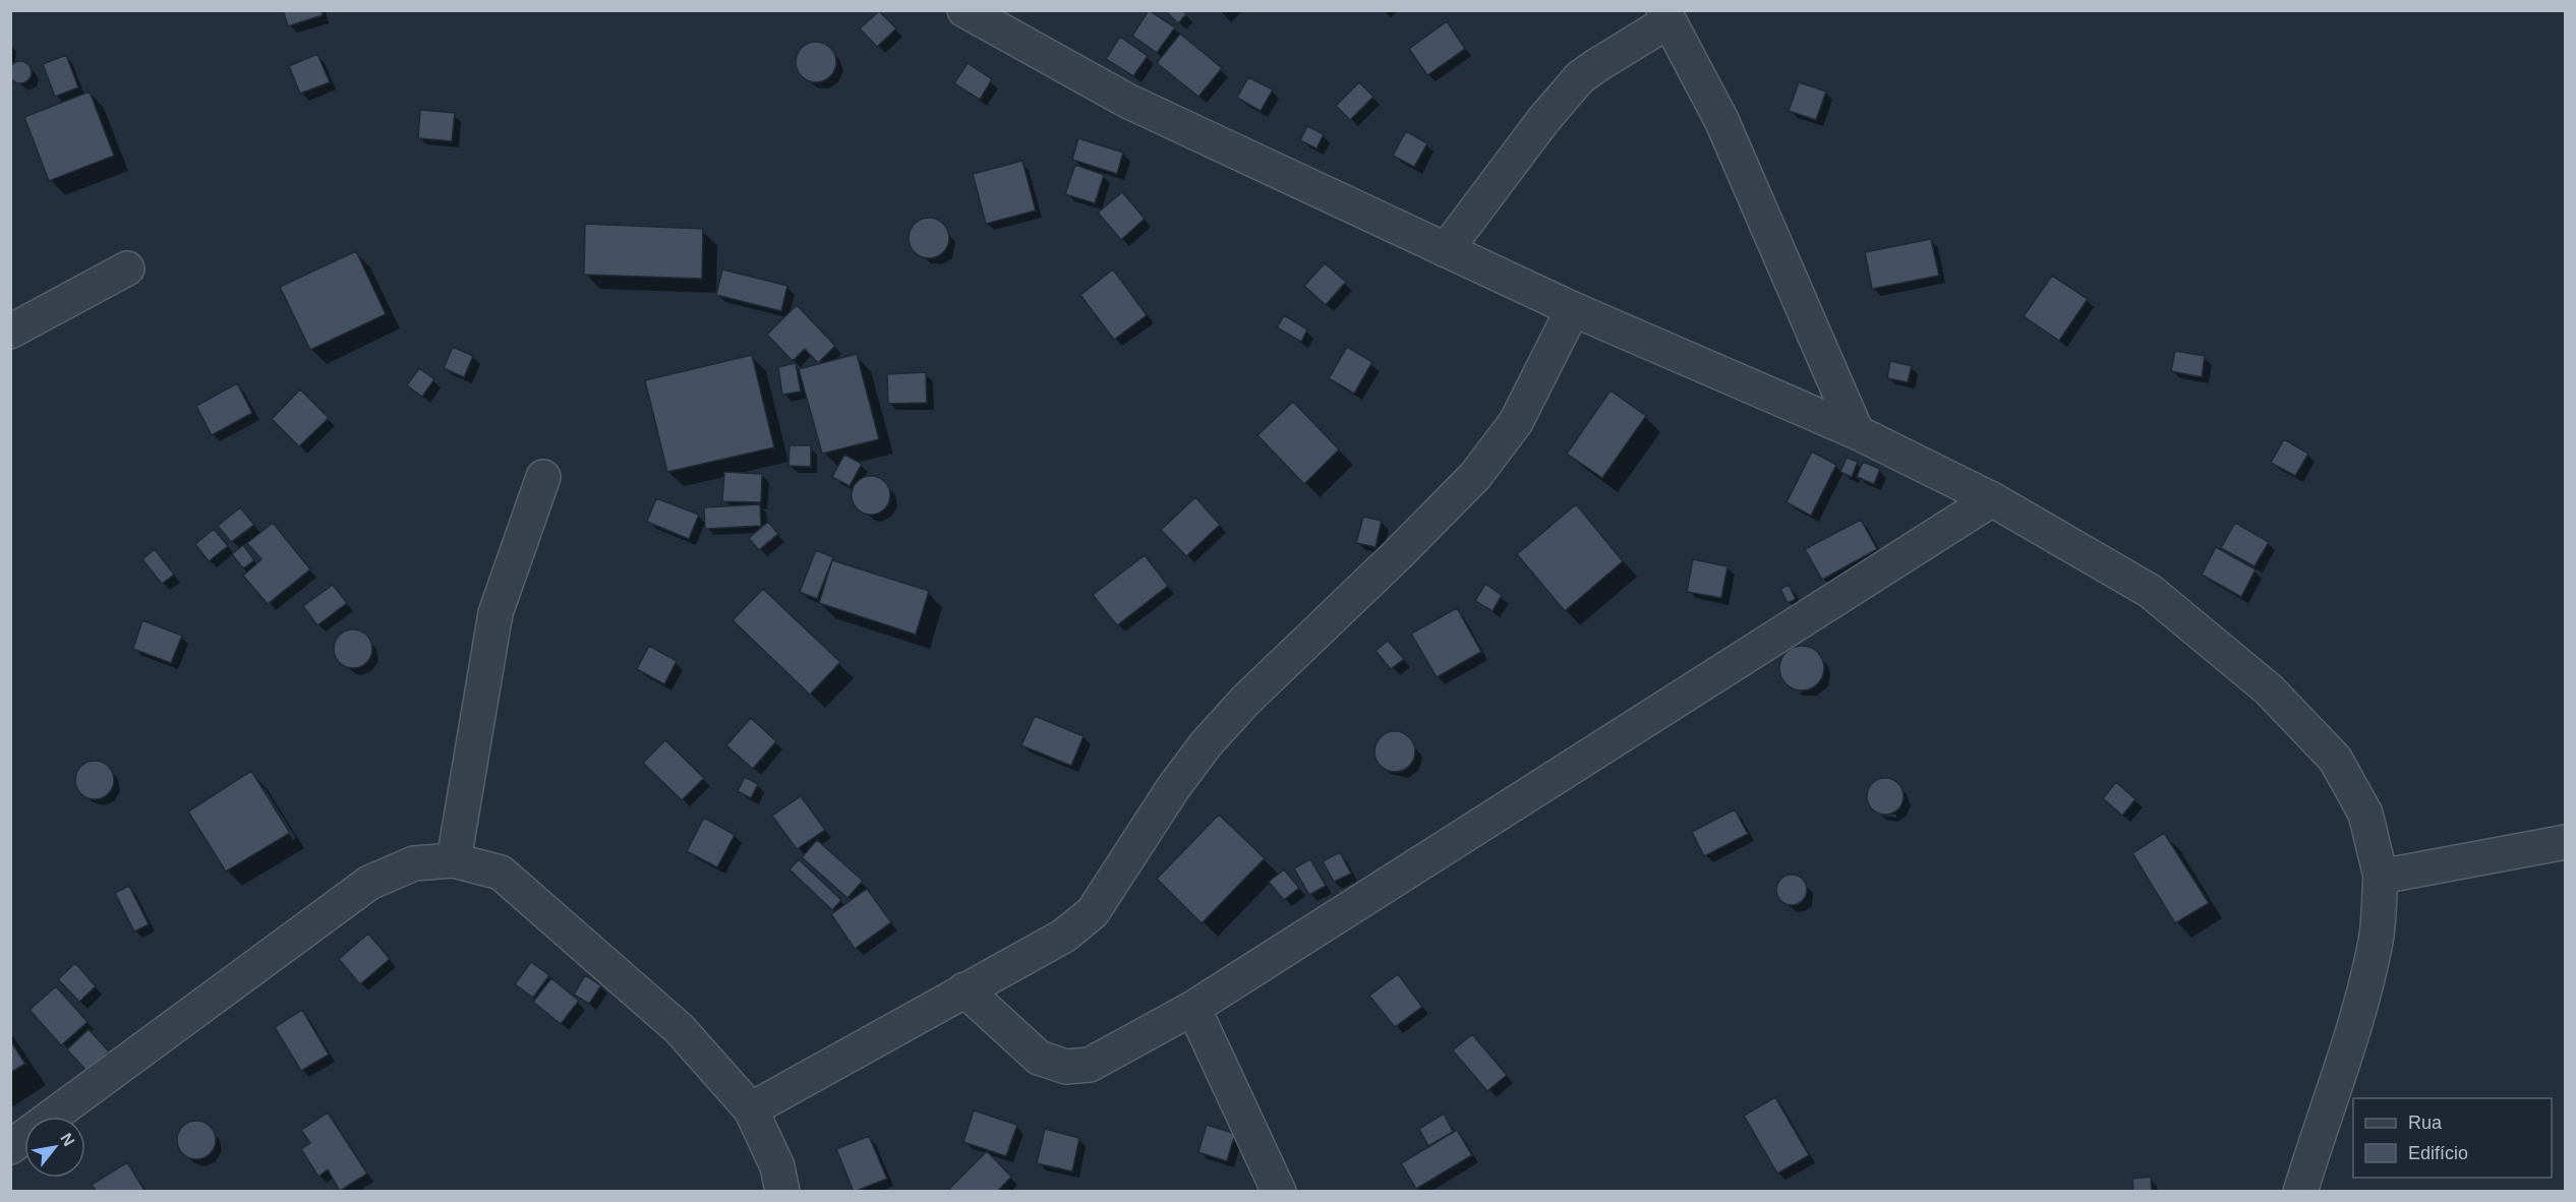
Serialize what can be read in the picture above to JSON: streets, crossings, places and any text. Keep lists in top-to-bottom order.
{
  "legend": ["Rua", "Edifício"],
  "north": "top right"
}
